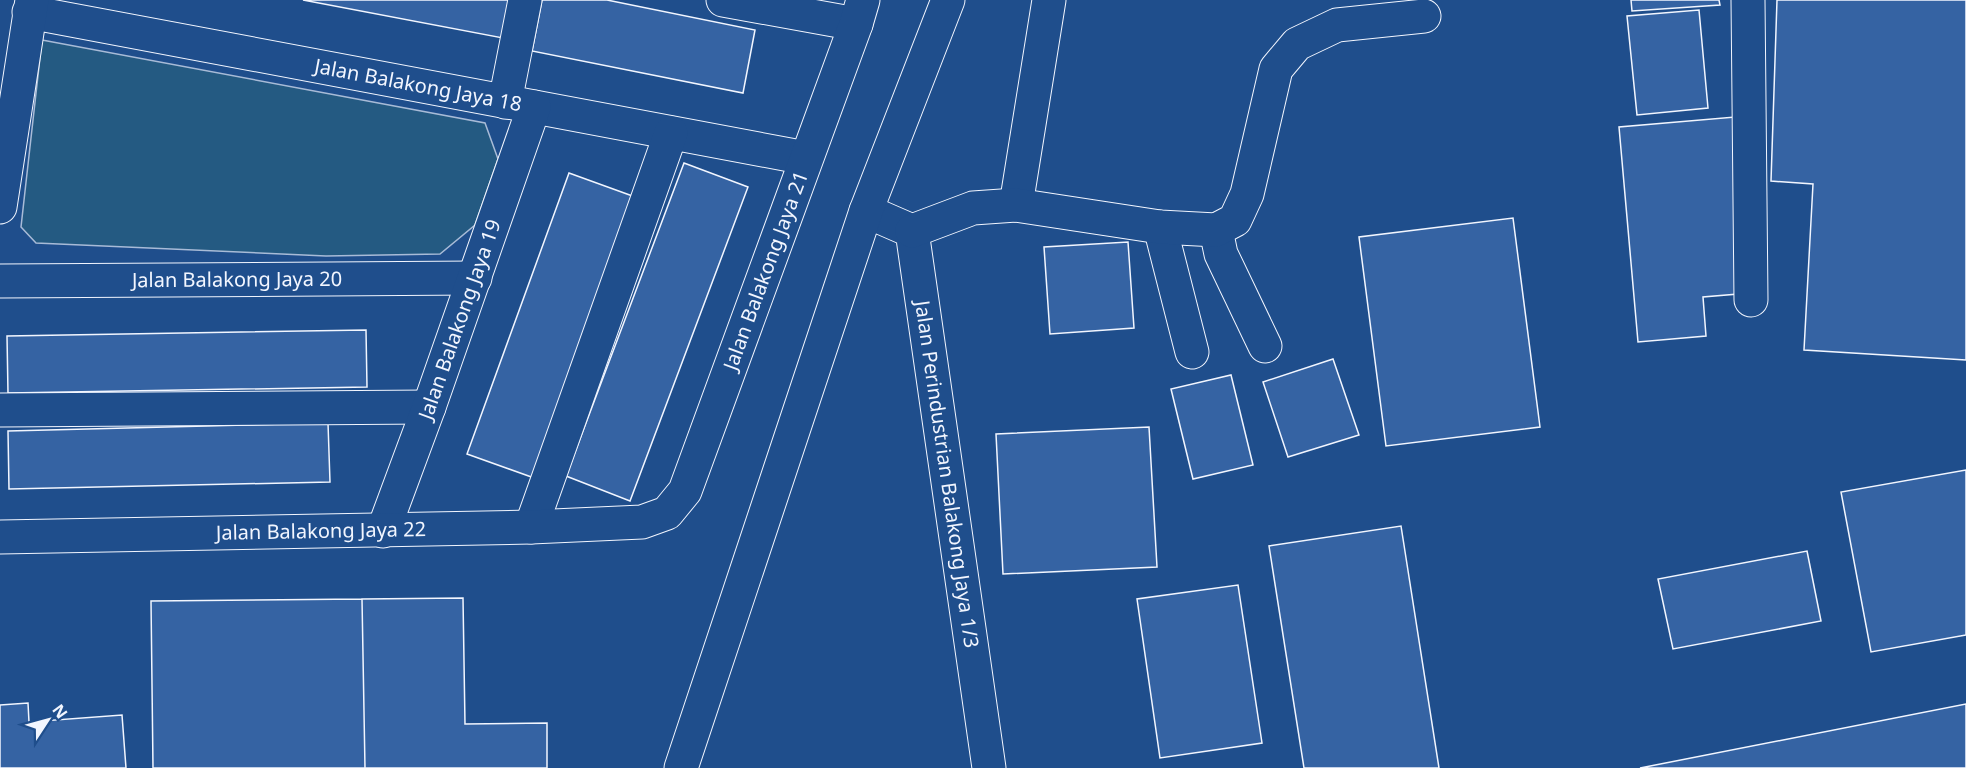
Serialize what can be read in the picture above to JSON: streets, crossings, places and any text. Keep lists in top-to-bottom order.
{
  "streets": {
    "street": [
      "Jalan Balakong Jaya 18",
      "Jalan Balakong Jaya 21",
      "Jalan Balakong Jaya 20",
      "Jalan Balakong Jaya 19",
      "Jalan Perindustrian Balakong Jaya 1/3",
      "Jalan Balakong Jaya 22"
    ]
  },
  "crossings": [
    ["Jalan Balakong Jaya 18", "Jalan Balakong Jaya 21"],
    ["Jalan Balakong Jaya 18", "Jalan Balakong Jaya 19"],
    ["Jalan Balakong Jaya 21", "Jalan Balakong Jaya 22"],
    ["Jalan Balakong Jaya 20", "Jalan Balakong Jaya 19"],
    ["Jalan Balakong Jaya 19", "Jalan Balakong Jaya 22"]
  ],
  "north": "top right"
}
